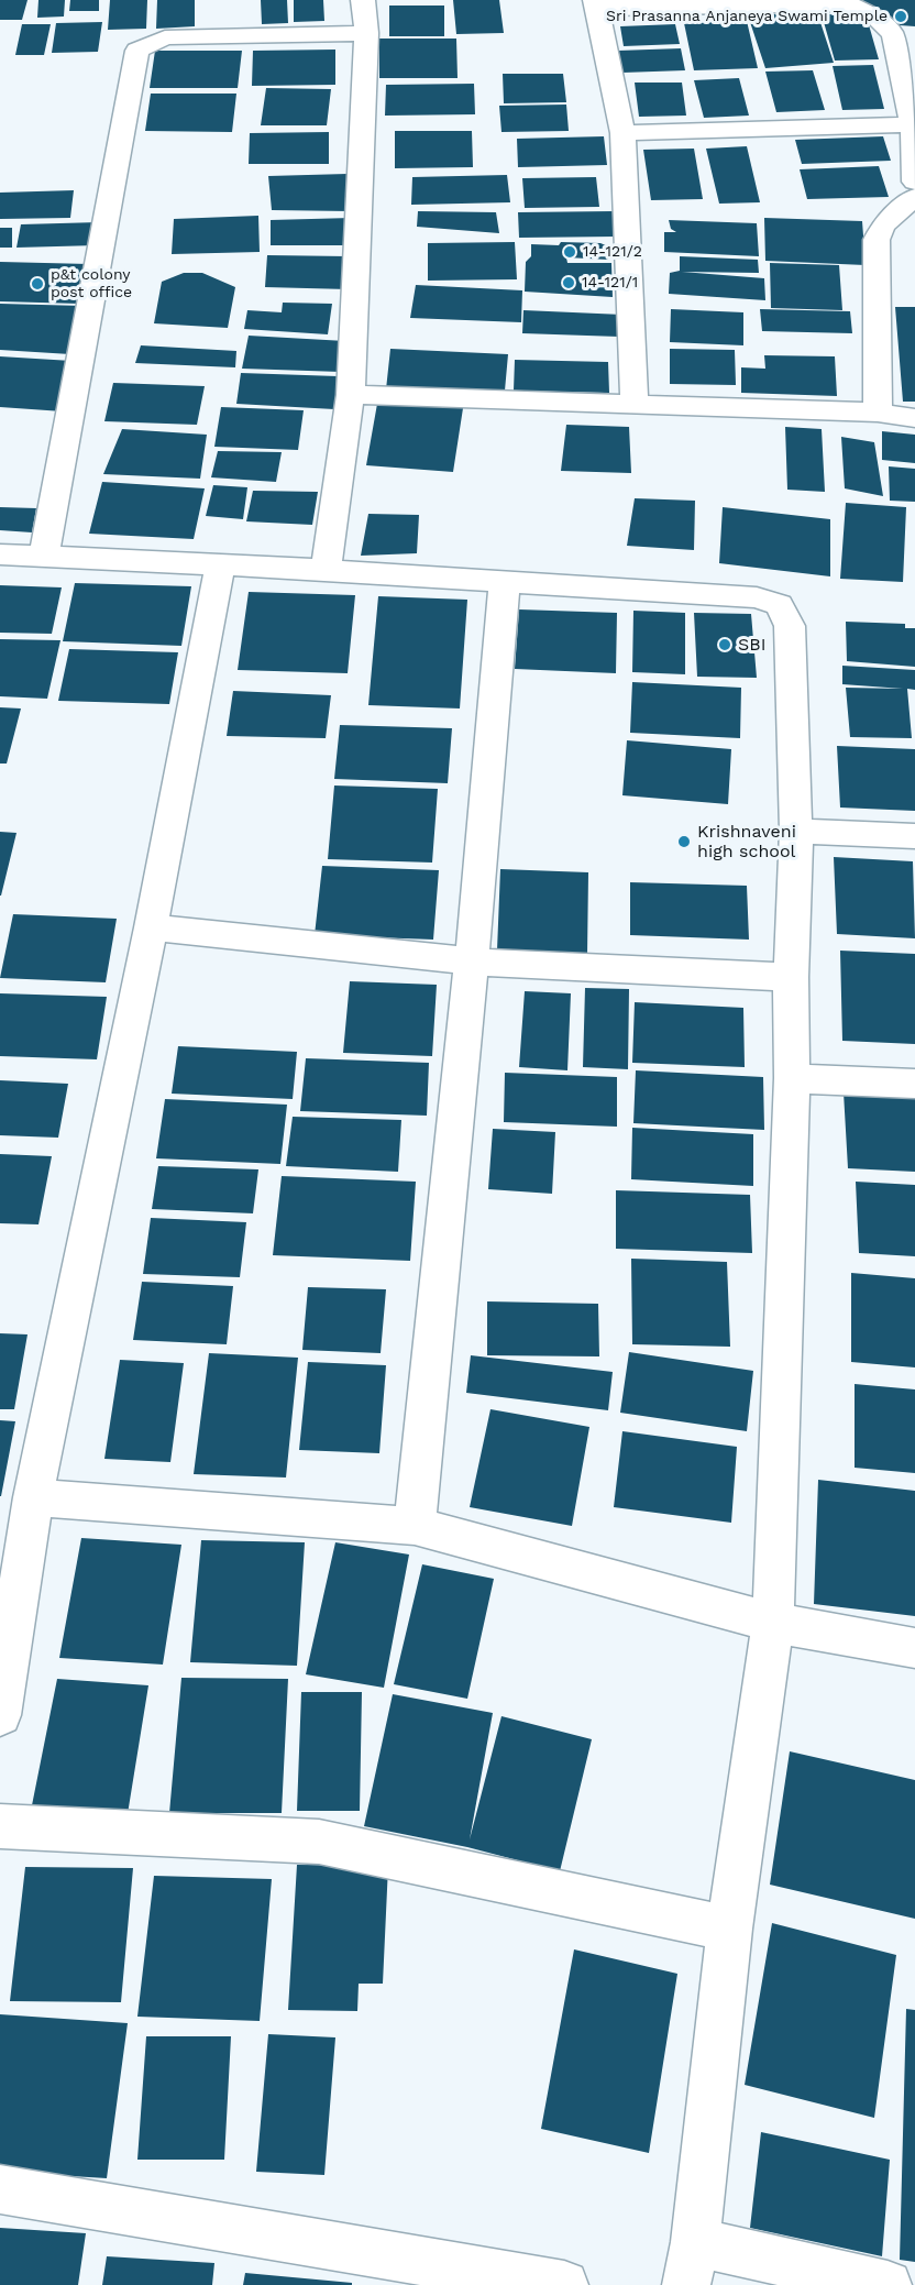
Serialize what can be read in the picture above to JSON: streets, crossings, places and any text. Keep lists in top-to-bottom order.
{
  "places": [
    "Sri Prasanna Anjaneya Swami Temple",
    "14-121/2",
    "14-121/1",
    "p&t colony post office",
    "SBI",
    "Krishnaveni high school"
  ]
}
